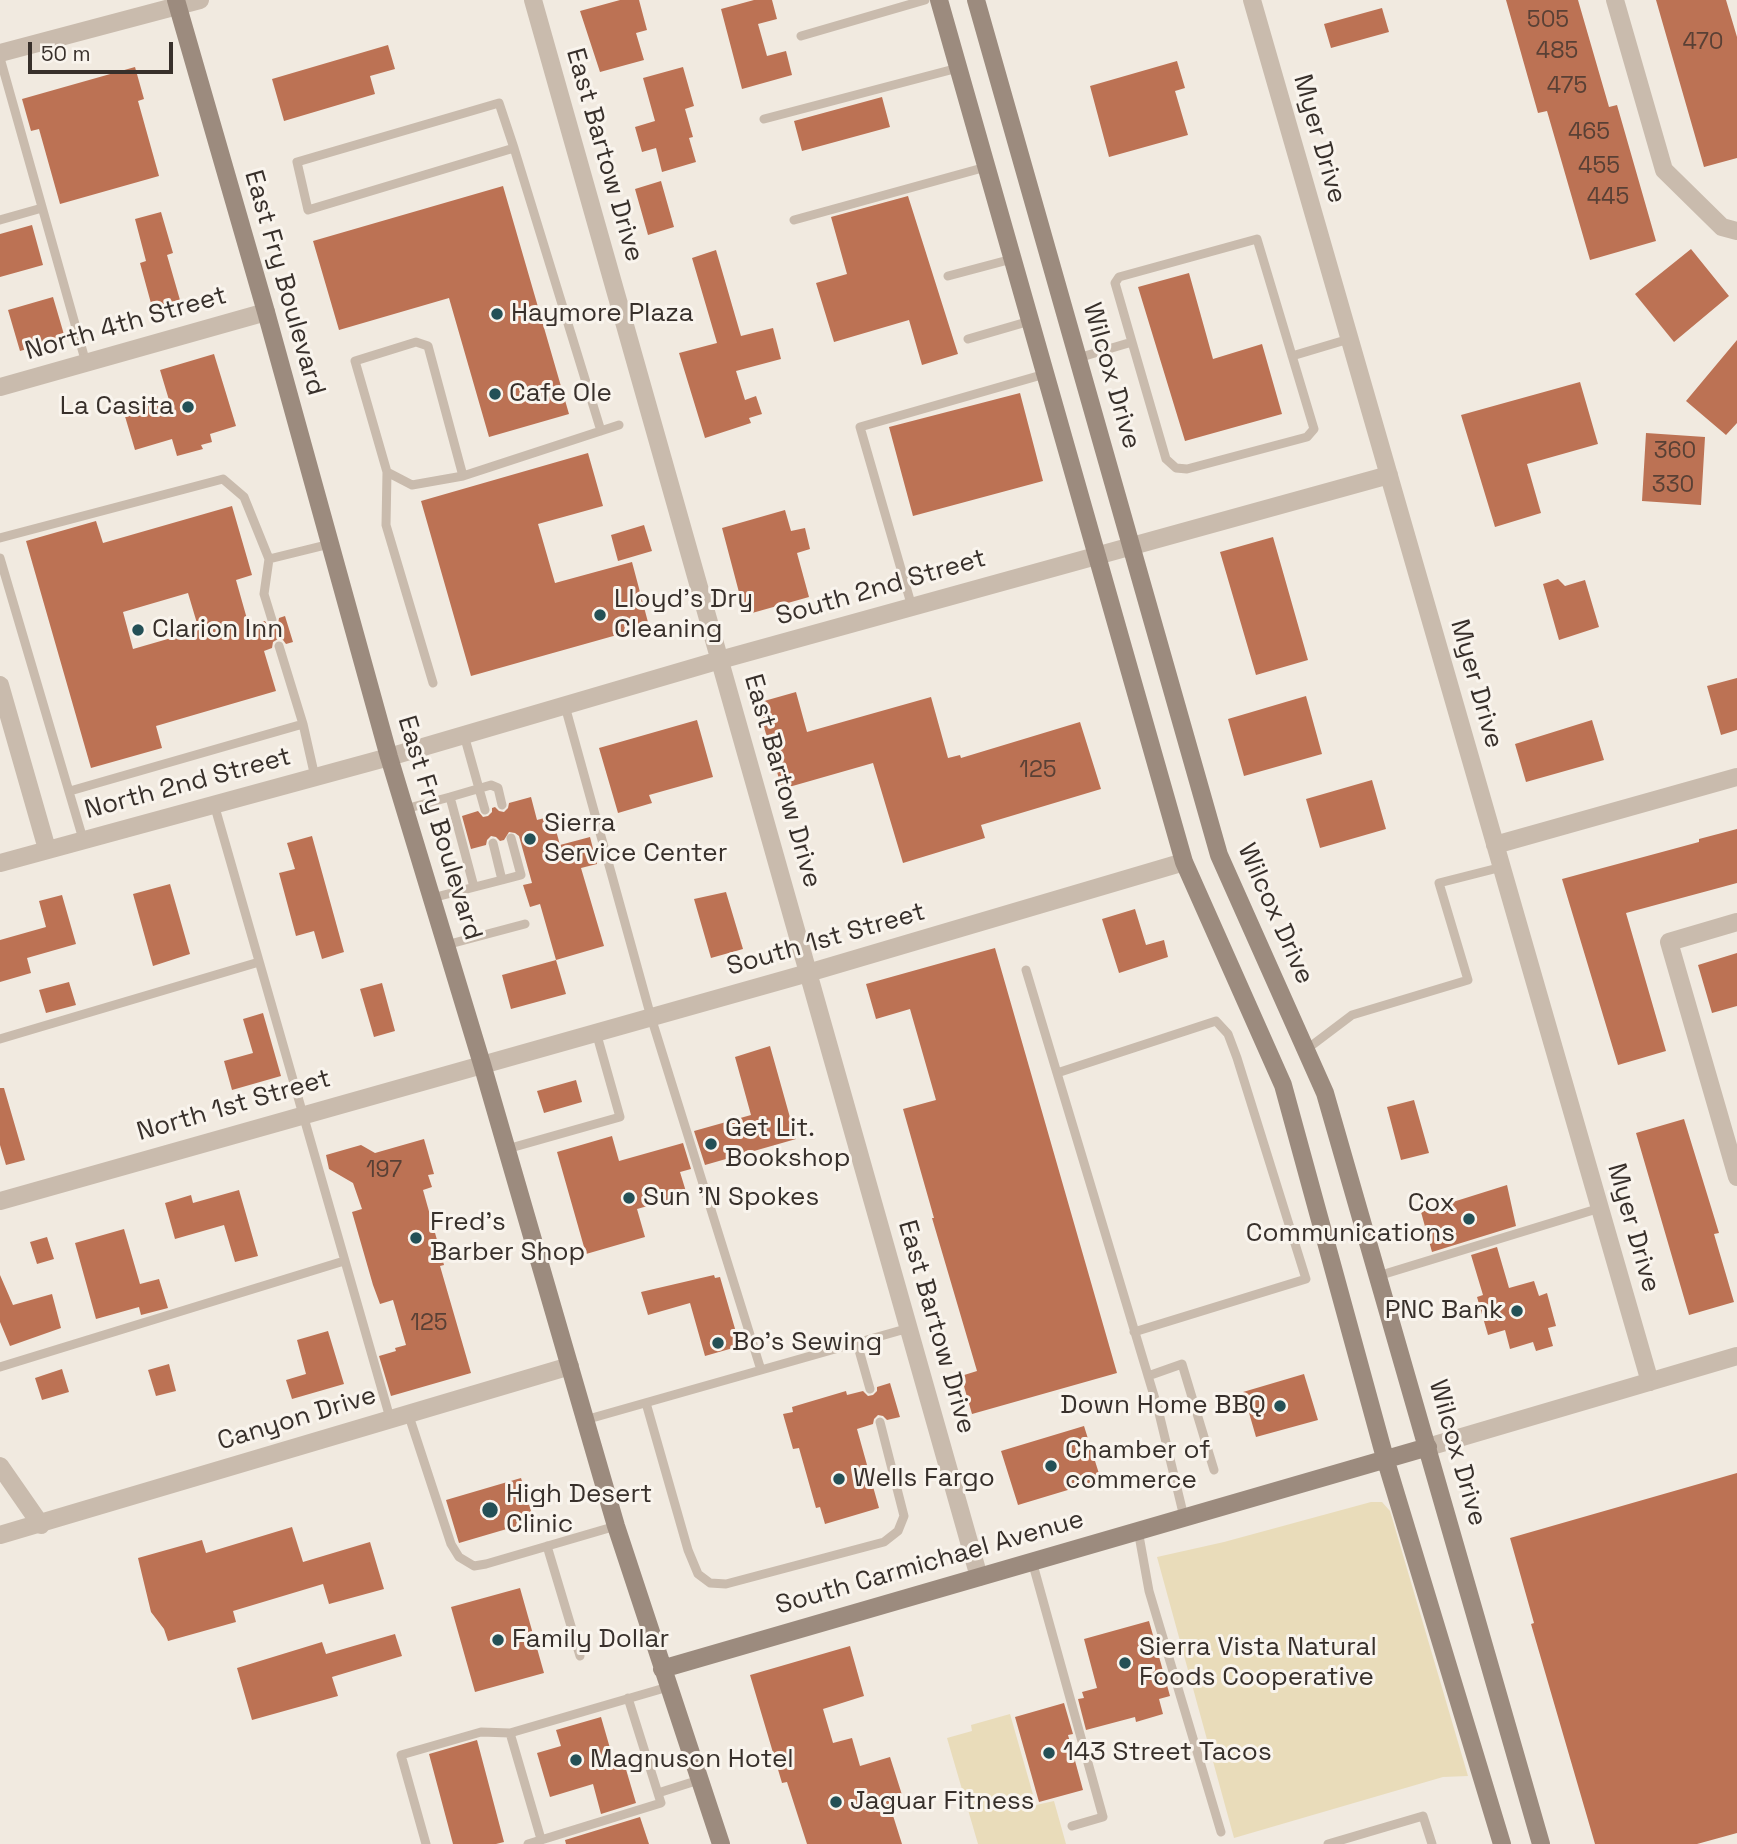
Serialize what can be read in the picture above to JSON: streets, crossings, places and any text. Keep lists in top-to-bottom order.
{
  "streets": {
    "street": [
      "Myer Drive",
      "East Bartow Drive",
      "East Fry Boulevard",
      "North 4th Street",
      "Wilcox Drive",
      "South 2nd Street",
      "North 2nd Street",
      "South 1st Street",
      "North 1st Street",
      "Canyon Drive",
      "South Carmichael Avenue"
    ]
  },
  "crossings": [
    ["Myer Drive", "South 2nd Street"],
    ["Myer Drive", "South Carmichael Avenue"],
    ["East Bartow Drive", "South 2nd Street"],
    ["East Bartow Drive", "South 1st Street"],
    ["East Bartow Drive", "South Carmichael Avenue"],
    ["East Fry Boulevard", "North 4th Street"],
    ["East Fry Boulevard", "South 2nd Street"],
    ["East Fry Boulevard", "North 2nd Street"],
    ["East Fry Boulevard", "South 1st Street"],
    ["East Fry Boulevard", "North 1st Street"],
    ["East Fry Boulevard", "Canyon Drive"],
    ["East Fry Boulevard", "South Carmichael Avenue"],
    ["Wilcox Drive", "South 2nd Street"],
    ["Wilcox Drive", "South Carmichael Avenue"],
    ["South 2nd Street", "North 2nd Street"],
    ["South 1st Street", "North 1st Street"]
  ],
  "places": [
    "Haymore Plaza",
    "Cafe Ole",
    "La Casita",
    "Lloyd's Dry Cleaning",
    "Clarion Inn",
    "Sierra Service Center",
    "Get Lit. Bookshop",
    "Sun 'N Spokes",
    "Cox Communications",
    "Fred's Barber Shop",
    "PNC Bank",
    "Bo's Sewing",
    "Down Home BBQ",
    "Chamber of commerce",
    "Wells Fargo",
    "High Desert Clinic",
    "Family Dollar",
    "Sierra Vista Natural Foods Cooperative",
    "143 Street Tacos",
    "Magnuson Hotel",
    "Jaguar Fitness"
  ],
  "house_numbers": [
    "505",
    "470",
    "485",
    "475",
    "465",
    "455",
    "445",
    "360",
    "330",
    "125",
    "197",
    "125"
  ],
  "scale_bar": "50 m"
}
